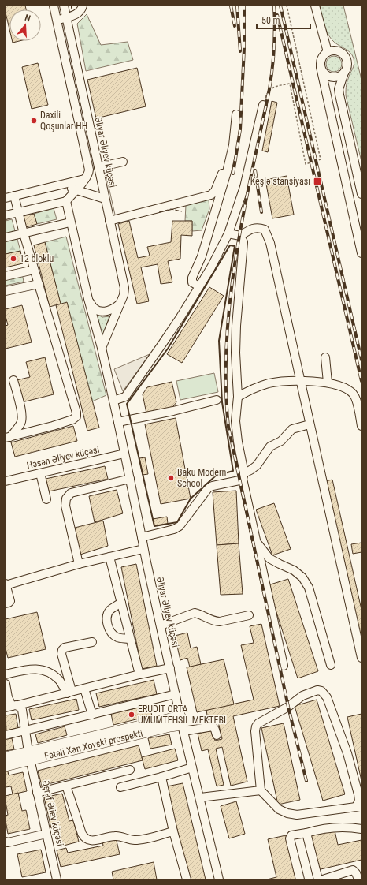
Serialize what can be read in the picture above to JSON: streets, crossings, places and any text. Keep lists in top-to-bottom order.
{
  "streets": {
    "main road": ["Fətəli Xan Xoyski prospekti"],
    "street": ["Əliyar Əliyev küçəsi", "Həsən Əliyev küçəsi", "Əşrəf Əliev küçəsi"]
  },
  "crossings": [
    ["Əliyar Əliyev küçəsi", "Həsən Əliyev küçəsi"],
    ["Əliyar Əliyev küçəsi", "Fətəli Xan Xoyski prospekti"],
    ["Fətəli Xan Xoyski prospekti", "Əşrəf Əliev küçəsi"]
  ],
  "places": {
    "other": [
      "Daxili Qoşunlar HH",
      "12 bloklu",
      "Baku Modern School",
      "ERUDIT ORTA UMUMTEHSIL MEKTEBI"
    ],
    "transit": ["Keşlə stansiyası"]
  },
  "scale_bar": "50 m",
  "north": "top"
}
